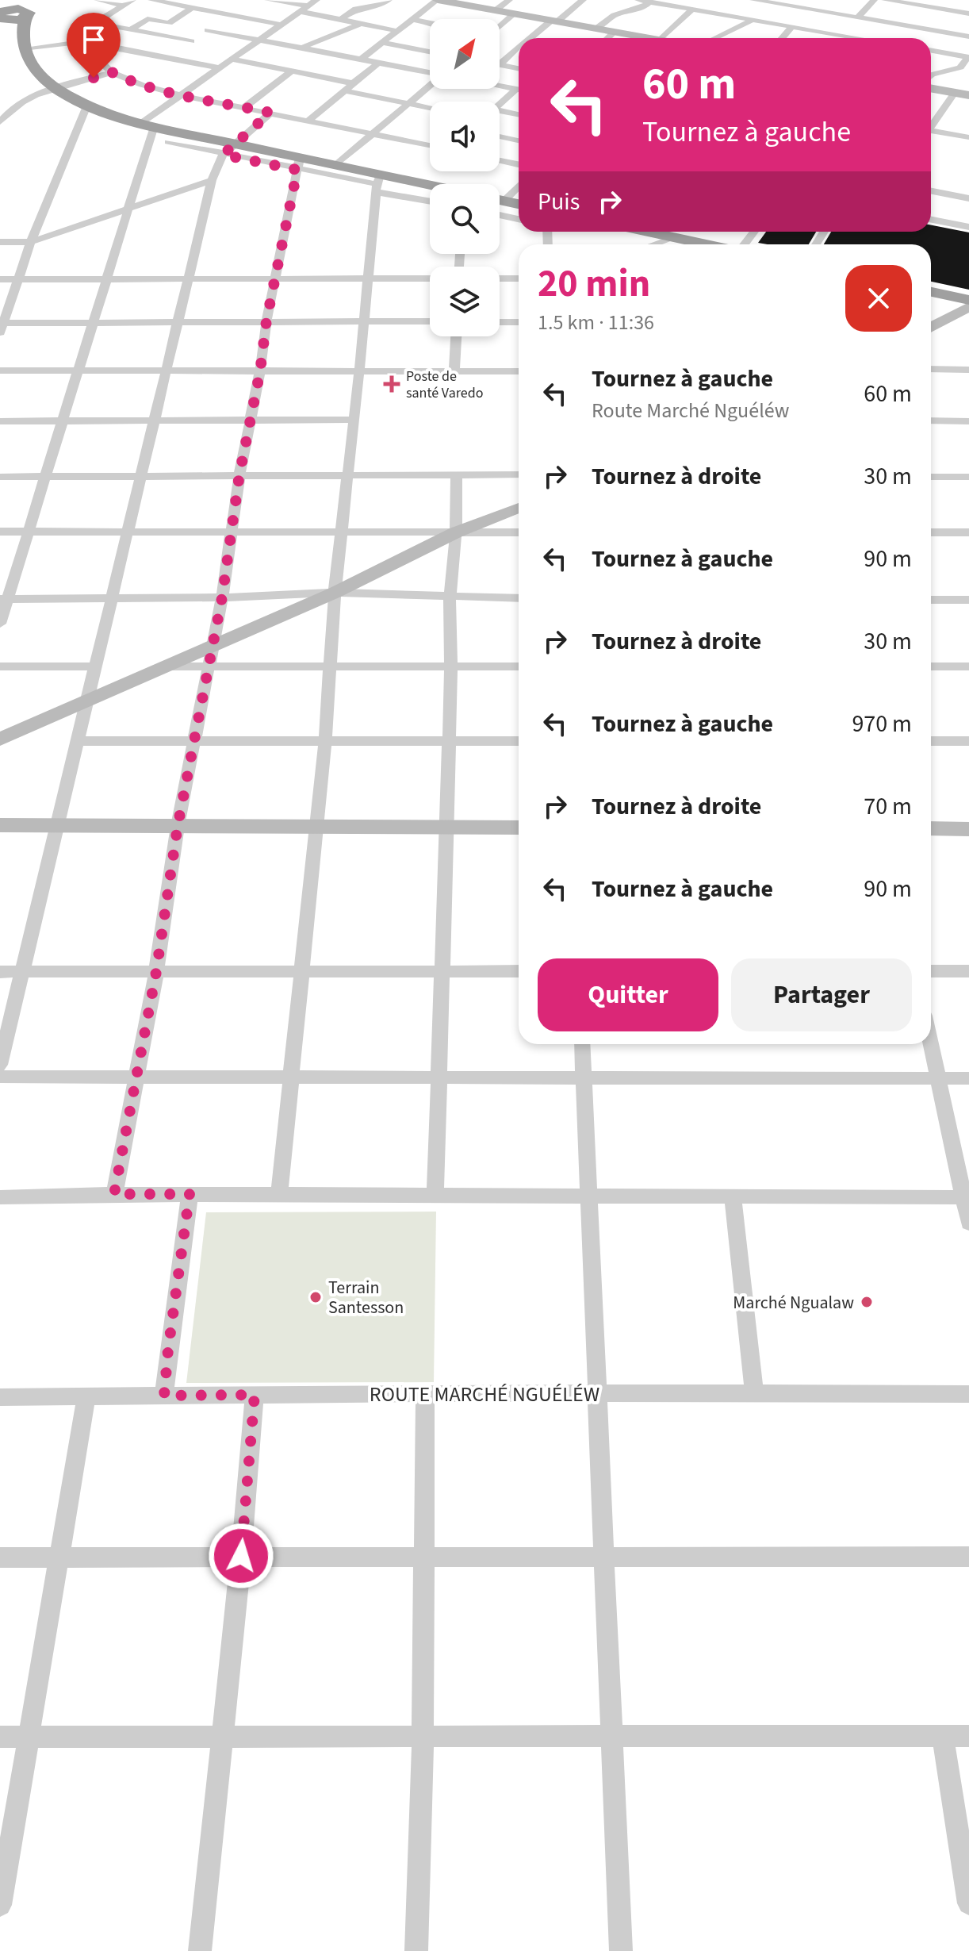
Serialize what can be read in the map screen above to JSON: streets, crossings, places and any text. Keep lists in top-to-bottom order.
{
  "streets": {
    "street": ["ROUTE MARCHÉ NGUÉLÉW"]
  },
  "places": {
    "health": ["Poste de santé Varedo"],
    "other": ["Terrain Santesson", "Marché Ngualaw"]
  },
  "north": "top right",
  "page": {
    "turn": ["60 m", "Tournez à gauche"],
    "then": "Puis",
    "heading": ["20 min", "1.5 km · 11:36"],
    "list": [
      {
        "name": "Tournez à gauche",
        "note": "Route Marché Nguéléw",
        "value": "60 m"
      },
      {
        "name": "Tournez à droite",
        "value": "30 m"
      },
      {
        "name": "Tournez à gauche",
        "value": "90 m"
      },
      {
        "name": "Tournez à droite",
        "value": "30 m"
      },
      {
        "name": "Tournez à gauche",
        "value": "970 m"
      },
      {
        "name": "Tournez à droite",
        "value": "70 m"
      },
      {
        "name": "Tournez à gauche",
        "value": "90 m"
      }
    ],
    "buttons": ["Quitter", "Partager"]
  }
}
